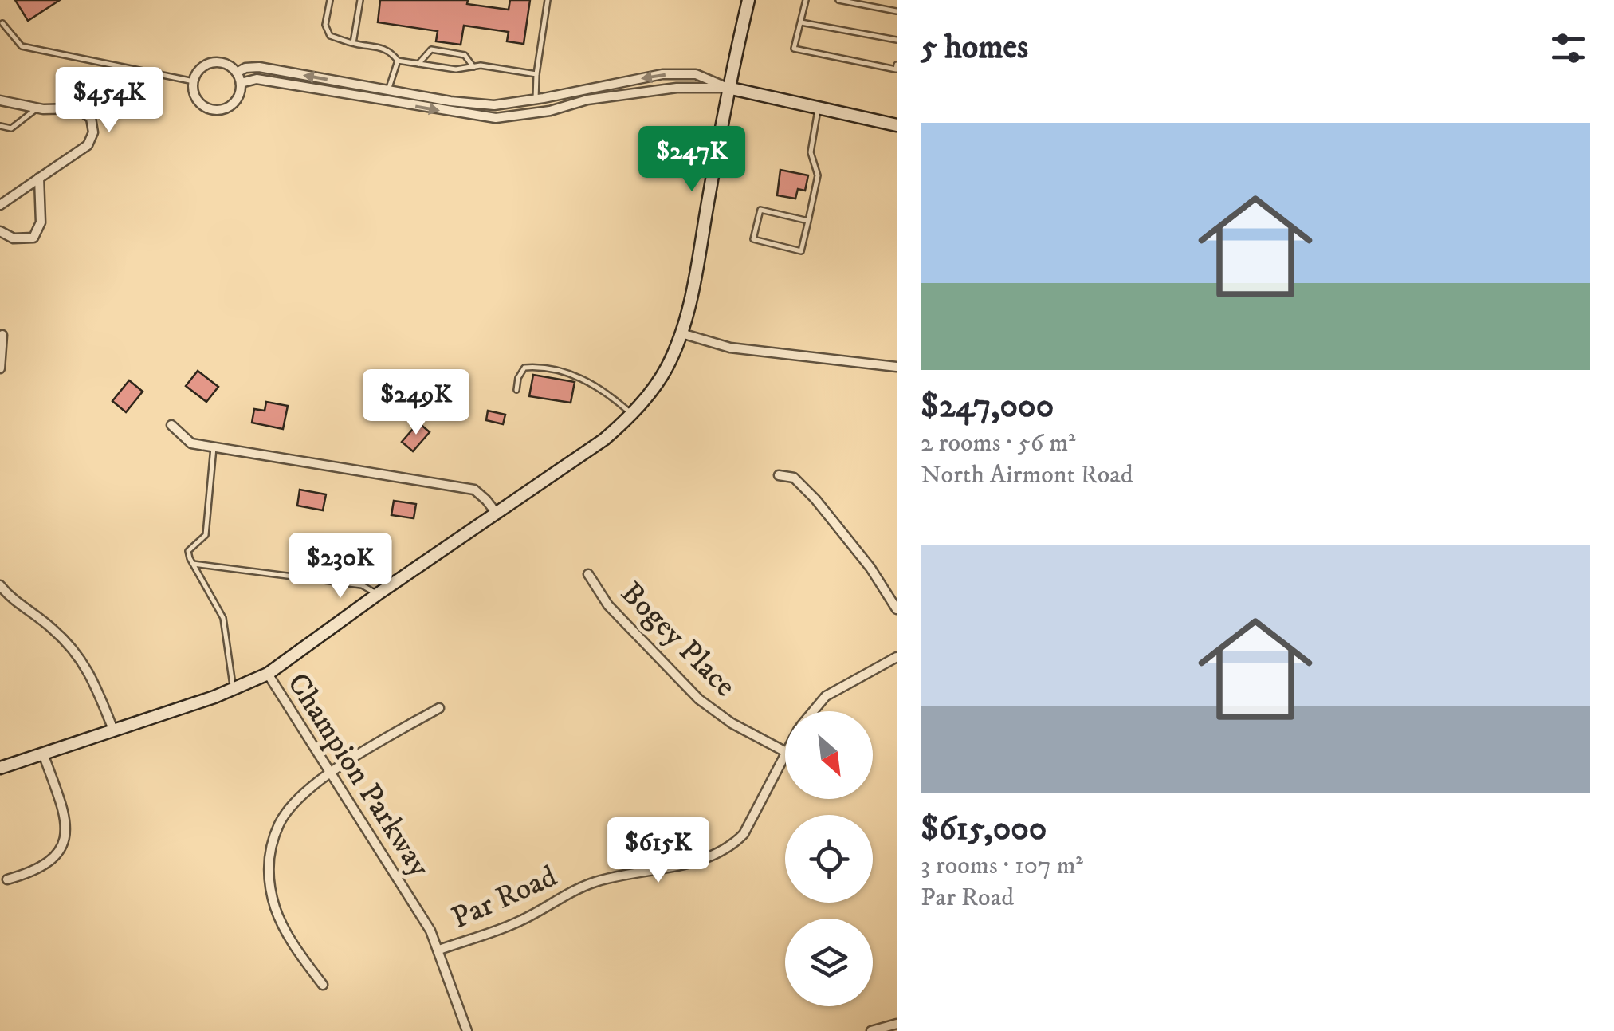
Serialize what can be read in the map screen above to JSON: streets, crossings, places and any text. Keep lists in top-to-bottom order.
{
  "streets": {
    "street": ["Bogey Place", "Champion Parkway", "Par Road"]
  },
  "crossings": [
    ["Champion Parkway", "Par Road"]
  ],
  "north": "bottom right",
  "page": {
    "heading": "5 homes",
    "price": [
      "$454K",
      "$247K",
      "$249K",
      "$230K",
      "$615K"
    ],
    "list": [
      {
        "name": "$247,000",
        "note": "2 rooms · 56 m² · North Airmont Road"
      },
      {
        "name": "$615,000",
        "note": "3 rooms · 107 m² · Par Road"
      }
    ]
  }
}
